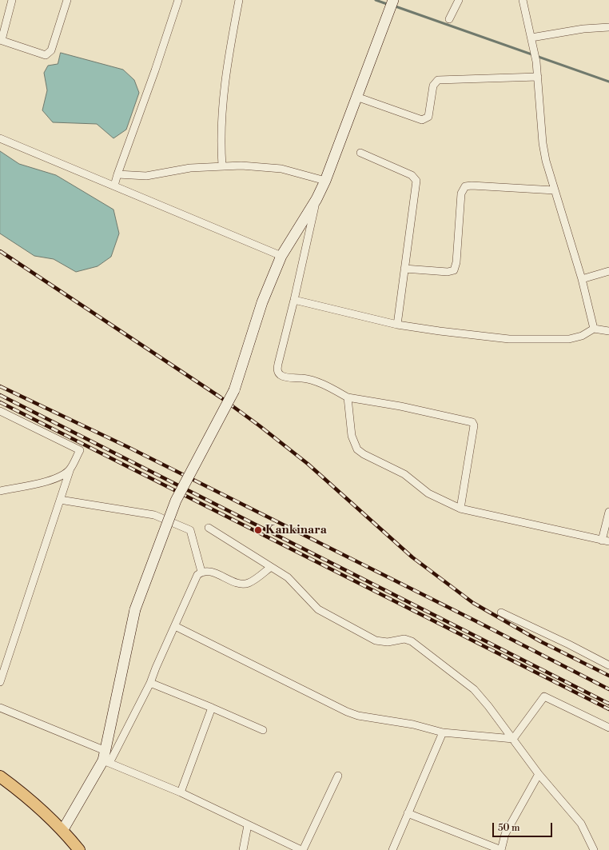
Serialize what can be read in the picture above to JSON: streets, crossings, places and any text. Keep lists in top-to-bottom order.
{
  "places": ["Kankinara"],
  "scale_bar": "50 m"
}
